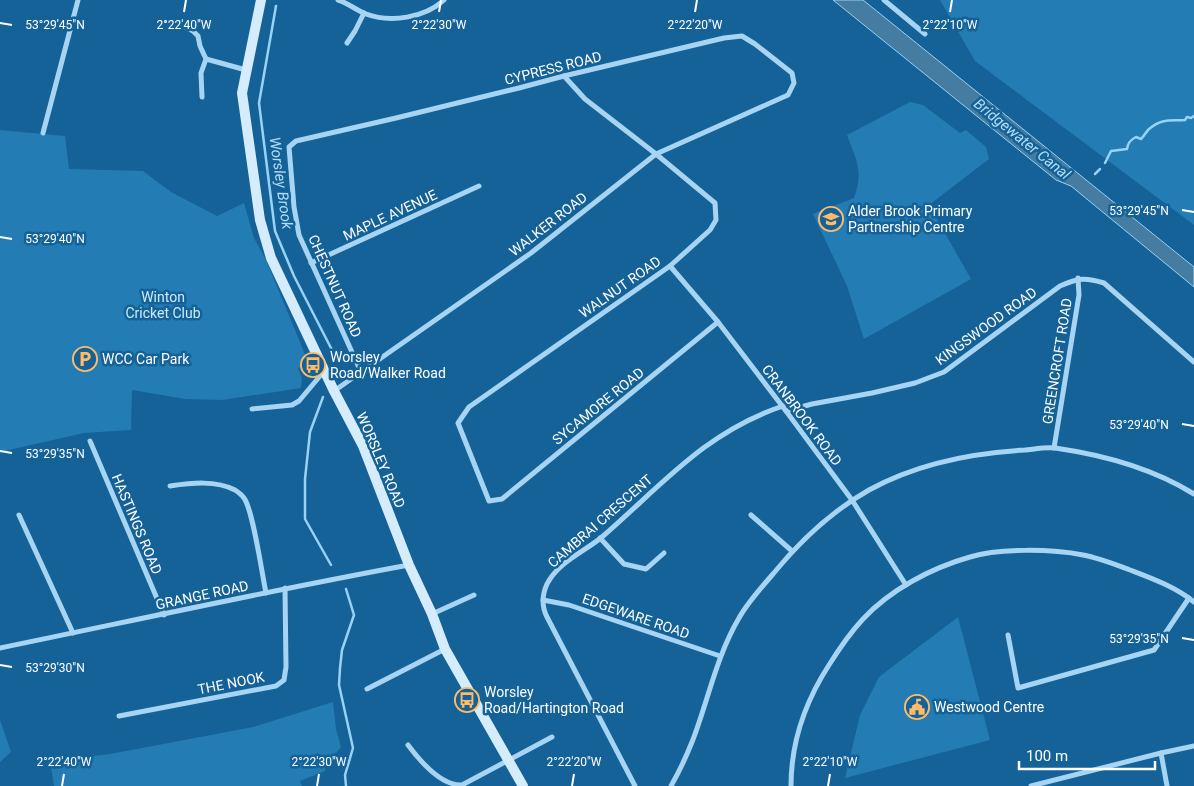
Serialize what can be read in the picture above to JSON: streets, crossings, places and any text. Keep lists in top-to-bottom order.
{
  "streets": {
    "main road": ["WORSLEY ROAD"],
    "street": [
      "CYPRESS ROAD",
      "MAPLE AVENUE",
      "WALKER ROAD",
      "CHESTNUT ROAD",
      "WALNUT ROAD",
      "KINGSWOOD ROAD",
      "GREENCROFT ROAD",
      "SYCAMORE ROAD",
      "CRANBROOK ROAD",
      "CAMBRAI CRESCENT",
      "HASTINGS ROAD",
      "GRANGE ROAD",
      "EDGEWARE ROAD",
      "THE NOOK"
    ]
  },
  "crossings": [
    ["CYPRESS ROAD", "WALKER ROAD"],
    ["CYPRESS ROAD", "CHESTNUT ROAD"],
    ["CYPRESS ROAD", "WALNUT ROAD"],
    ["MAPLE AVENUE", "CHESTNUT ROAD"],
    ["WALKER ROAD", "CHESTNUT ROAD"],
    ["WALKER ROAD", "WALNUT ROAD"],
    ["WALKER ROAD", "WORSLEY ROAD"],
    ["WALNUT ROAD", "SYCAMORE ROAD"],
    ["WALNUT ROAD", "CRANBROOK ROAD"],
    ["KINGSWOOD ROAD", "GREENCROFT ROAD"],
    ["KINGSWOOD ROAD", "CRANBROOK ROAD"],
    ["KINGSWOOD ROAD", "CAMBRAI CRESCENT"],
    ["SYCAMORE ROAD", "CRANBROOK ROAD"],
    ["CRANBROOK ROAD", "CAMBRAI CRESCENT"],
    ["WORSLEY ROAD", "GRANGE ROAD"],
    ["CAMBRAI CRESCENT", "EDGEWARE ROAD"],
    ["HASTINGS ROAD", "GRANGE ROAD"],
    ["GRANGE ROAD", "THE NOOK"]
  ],
  "water": ["Bridgewater Canal", "Worsley Brook"],
  "parks": ["Winton Cricket Club"],
  "places": {
    "school or university": ["Alder Brook Primary Partnership Centre"],
    "parking": ["WCC Car Park"],
    "bus stop": ["Worsley Road/Walker Road", "Worsley Road/Hartington Road"],
    "public building": ["Westwood Centre"]
  },
  "scale_bar": "100 m",
  "coordinates": [
    "2°22'40\"W",
    "2°22'30\"W",
    "2°22'20\"W",
    "2°22'10\"W",
    "53°29'45\"N",
    "53°29'40\"N",
    "53°29'35\"N",
    "53°29'30\"N"
  ]
}
